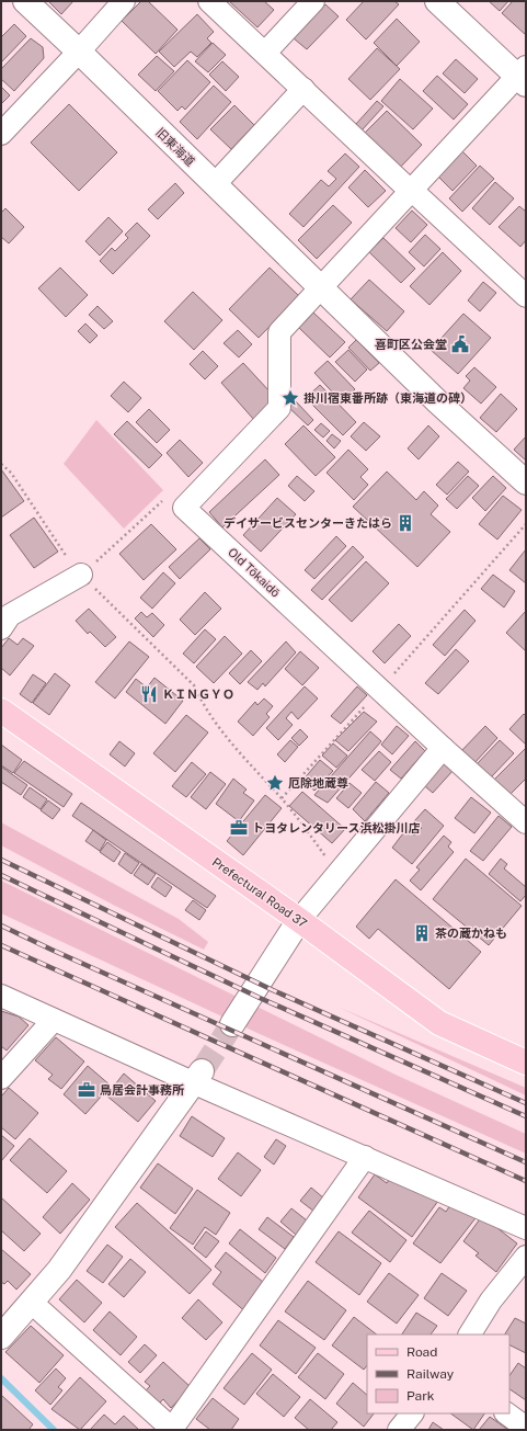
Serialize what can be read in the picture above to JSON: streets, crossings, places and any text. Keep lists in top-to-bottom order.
{
  "streets": {
    "main road": ["Prefectural Road 37"],
    "street": ["旧東海道", "Old Tōkaidō"]
  },
  "places": {
    "public building": ["喜町区公会堂"],
    "place": ["掛川宿東番所跡（東海道の碑）", "厄除地蔵尊"],
    "building": ["デイサービスセンターきたはら", "茶の蔵かねも"],
    "restaurant": ["ＫＩＮＧＹＯ"],
    "office": ["トヨタレンタリース浜松掛川店", "鳥居会計事務所"]
  },
  "legend": ["Road", "Railway", "Park"]
}
